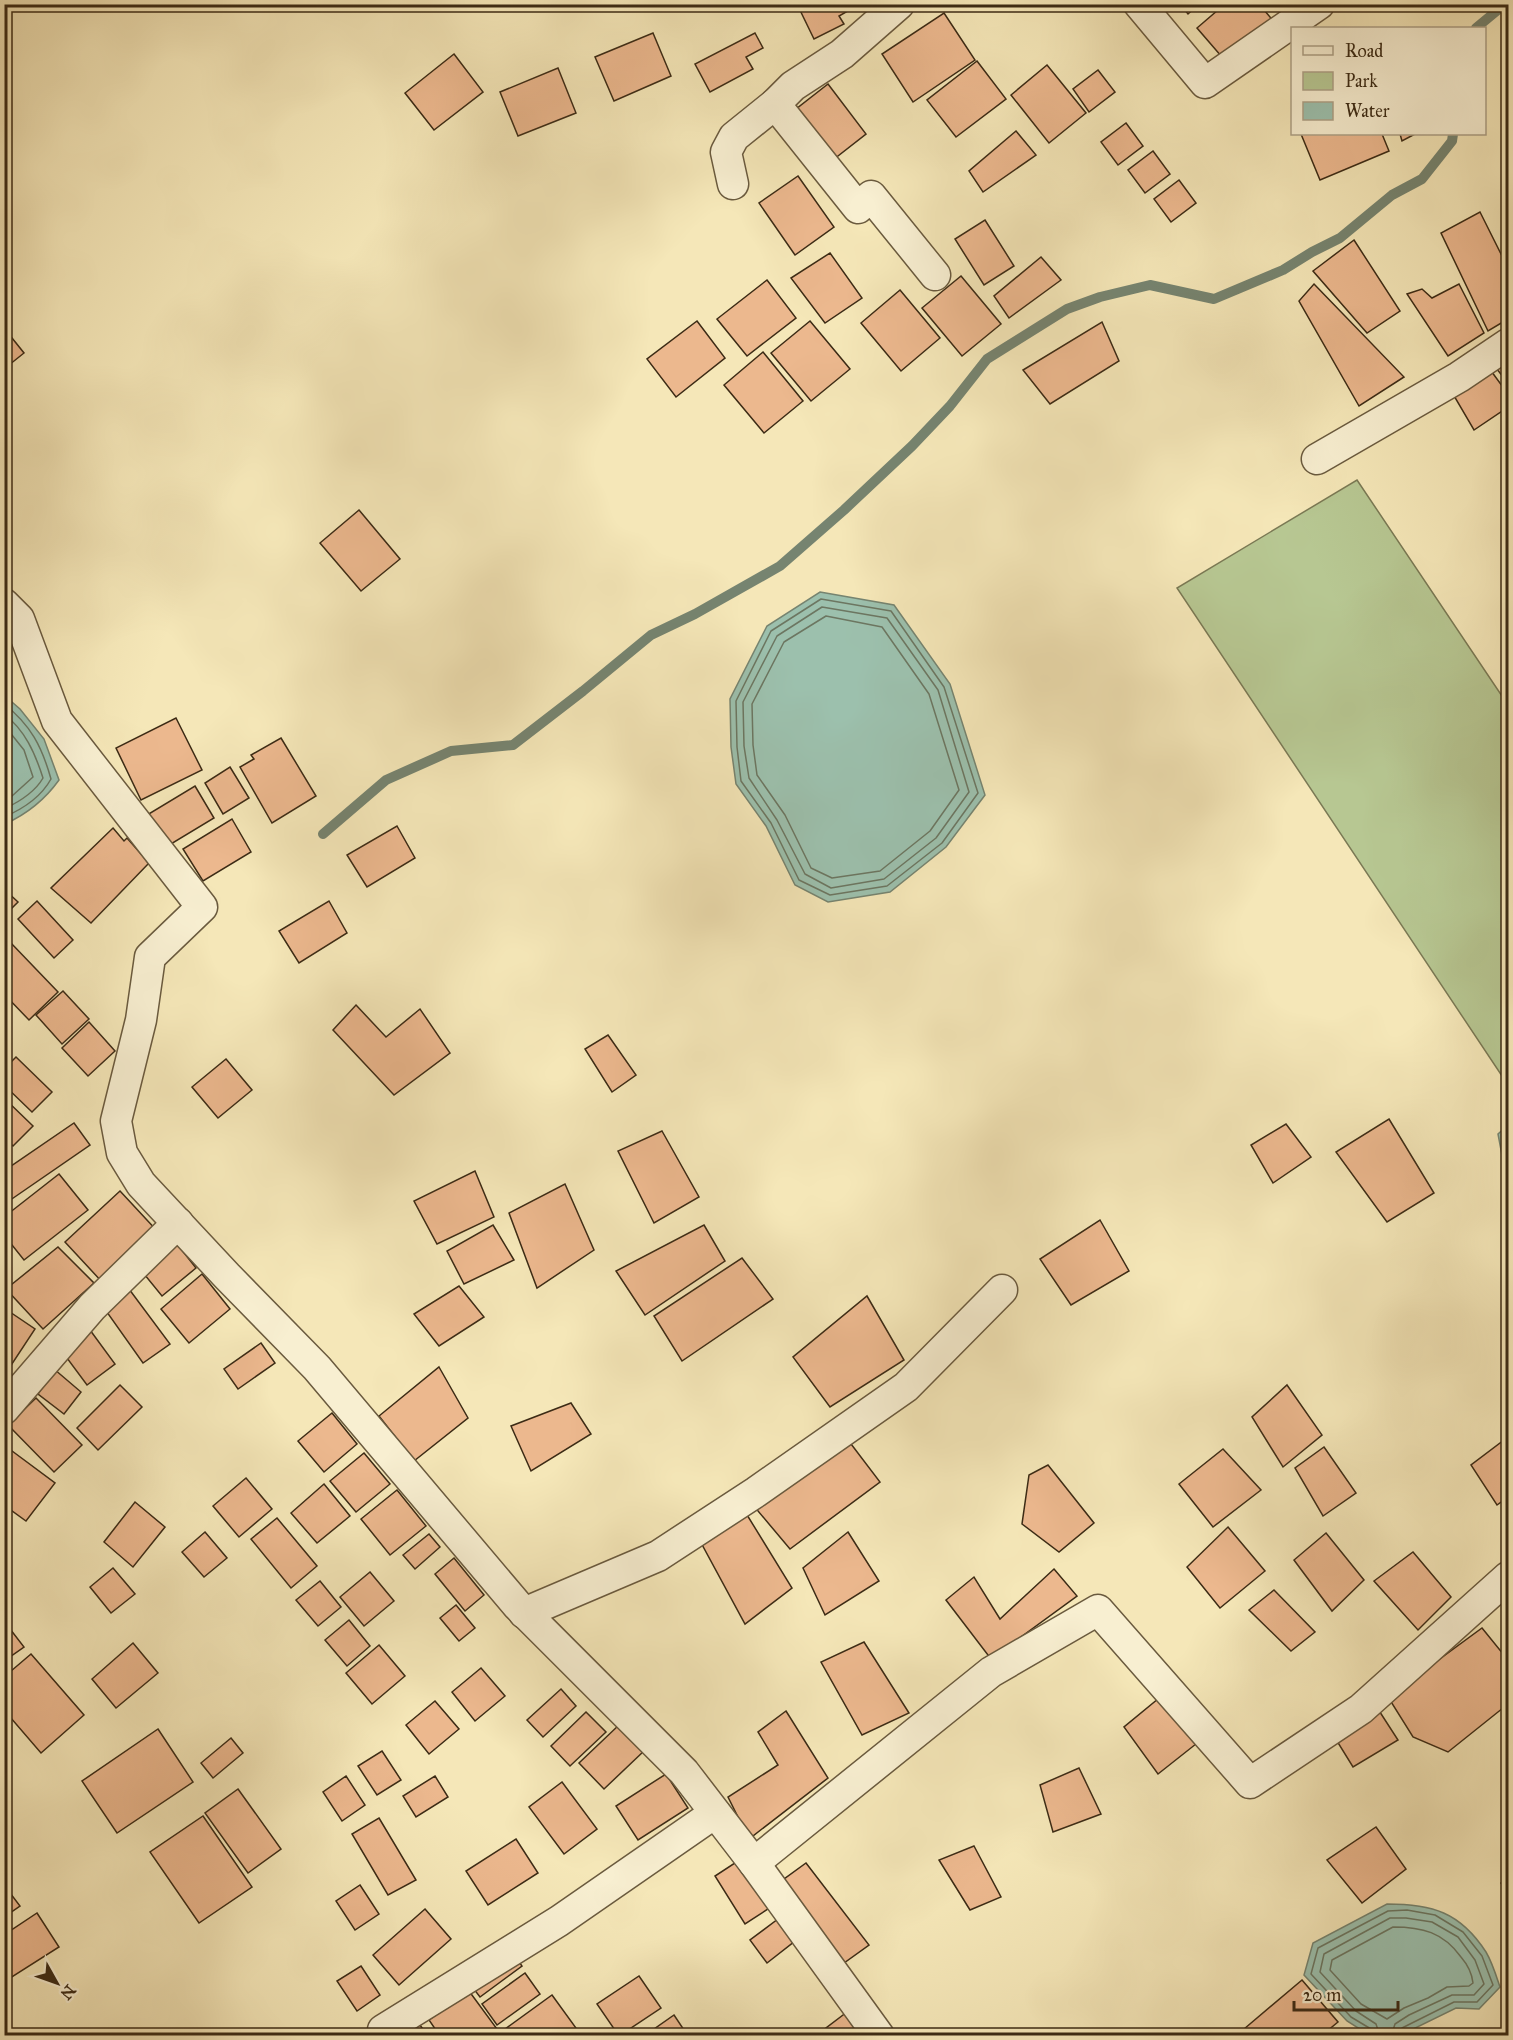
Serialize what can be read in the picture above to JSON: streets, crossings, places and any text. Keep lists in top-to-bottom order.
{
  "legend": ["Road", "Park", "Water"],
  "scale_bar": "20 m",
  "north": "bottom right"
}
